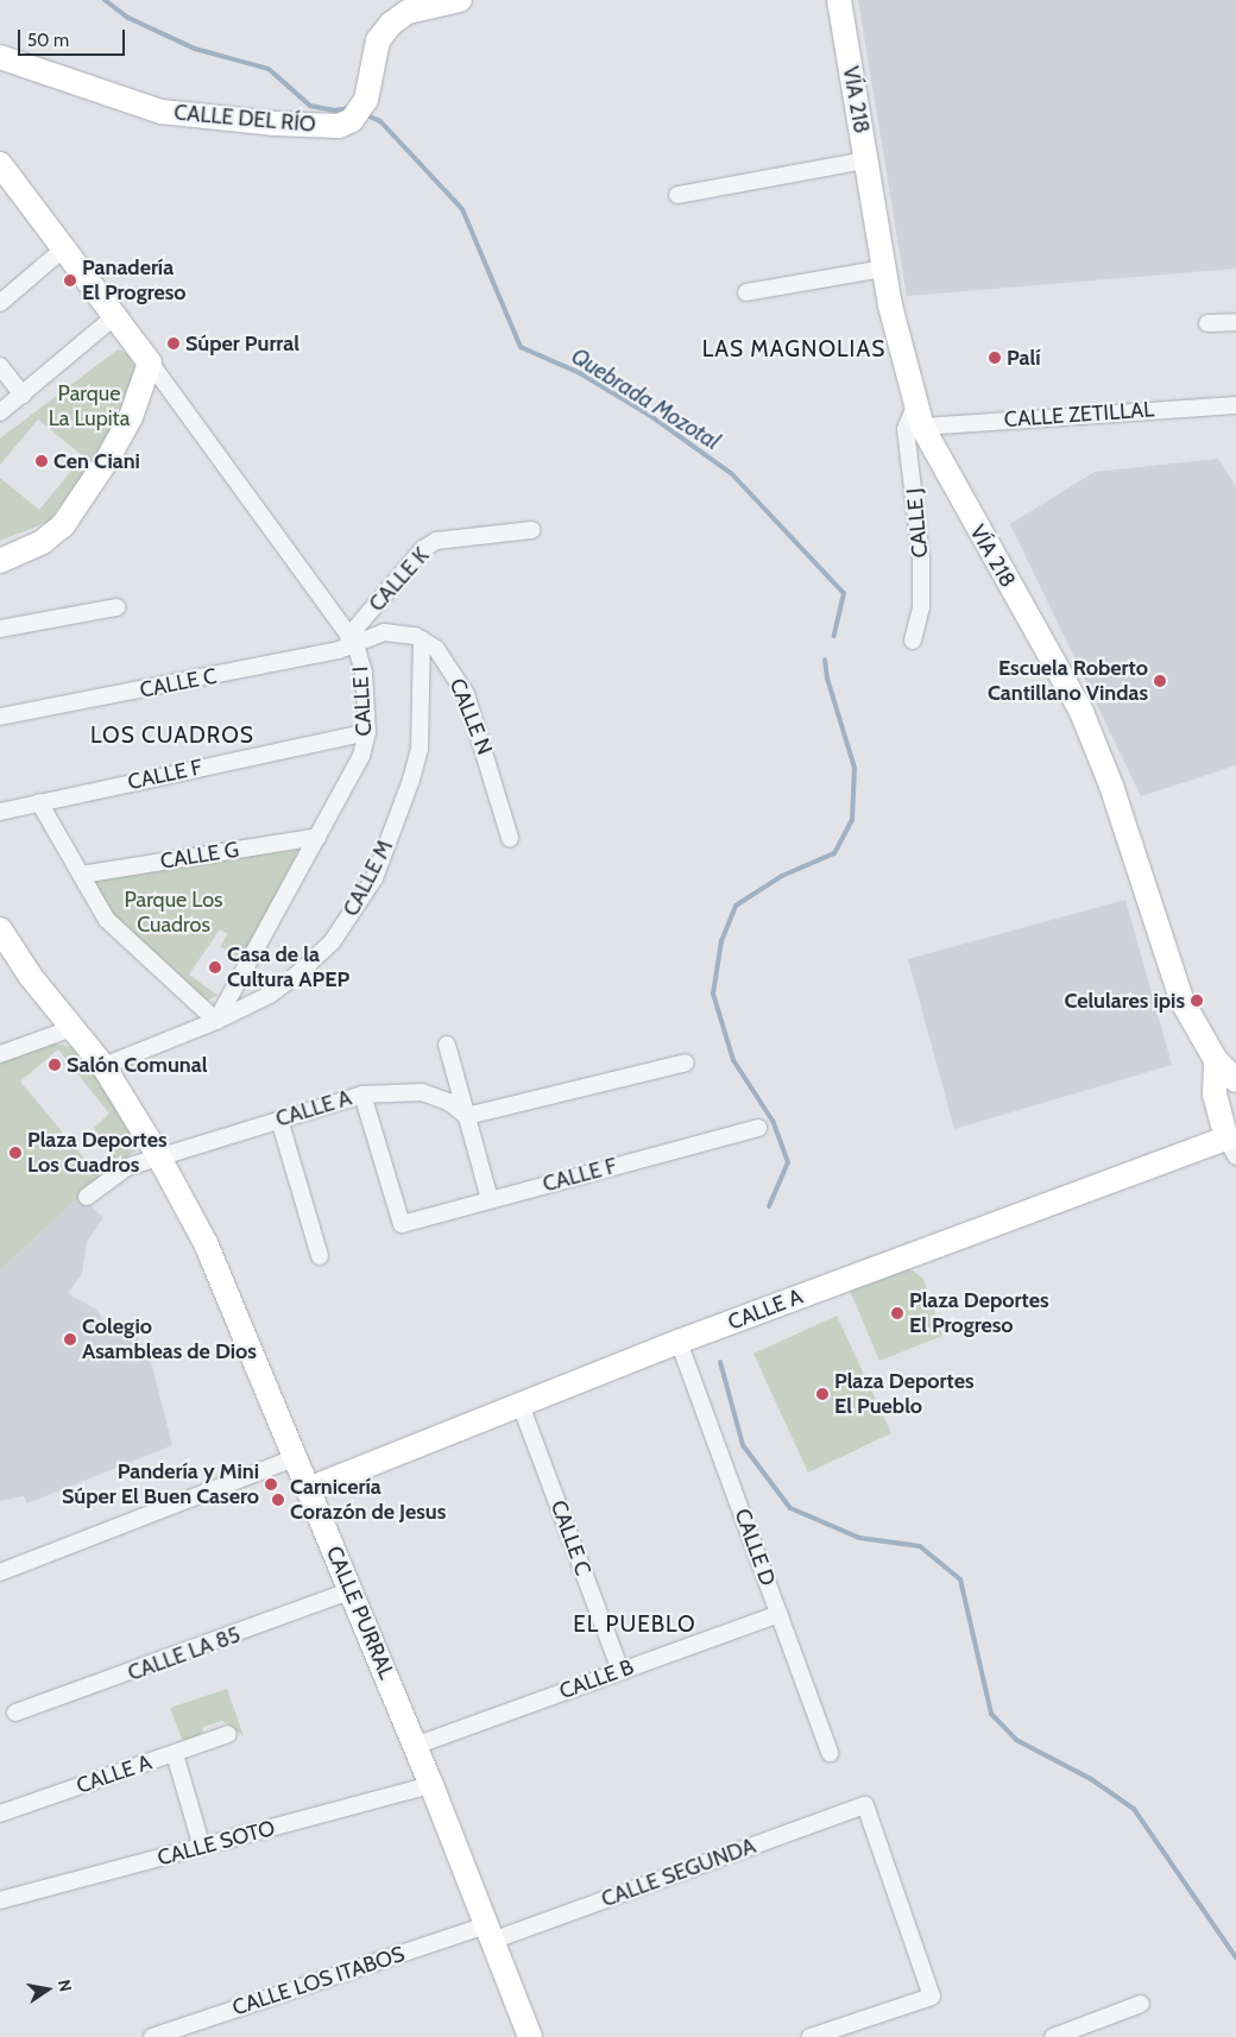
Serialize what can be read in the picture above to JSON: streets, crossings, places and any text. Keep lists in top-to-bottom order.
{
  "streets": {
    "street": [
      "VÍA 218",
      "CALLE DEL RÍO",
      "CALLE ZETILLAL",
      "CALLE J",
      "CALLE K",
      "CALLE C",
      "CALLE I",
      "CALLE N",
      "CALLE F",
      "CALLE G",
      "CALLE M",
      "CALLE A",
      "CALLE D",
      "CALLE PURRAL",
      "CALLE LA 85",
      "CALLE B",
      "CALLE SOTO",
      "CALLE SEGUNDA",
      "CALLE LOS ITABOS"
    ]
  },
  "crossings": [
    ["VÍA 218", "CALLE ZETILLAL"],
    ["VÍA 218", "CALLE J"],
    ["CALLE ZETILLAL", "CALLE J"],
    ["CALLE K", "CALLE C"],
    ["CALLE K", "CALLE I"],
    ["CALLE C", "CALLE I"],
    ["CALLE C", "CALLE A"],
    ["CALLE C", "CALLE B"],
    ["CALLE I", "CALLE F"],
    ["CALLE I", "CALLE G"],
    ["CALLE I", "CALLE M"],
    ["CALLE N", "CALLE M"],
    ["CALLE F", "CALLE A"],
    ["CALLE A", "CALLE D"],
    ["CALLE A", "CALLE PURRAL"],
    ["CALLE D", "CALLE B"],
    ["CALLE PURRAL", "CALLE LA 85"],
    ["CALLE PURRAL", "CALLE B"],
    ["CALLE PURRAL", "CALLE SOTO"],
    ["CALLE PURRAL", "CALLE SEGUNDA"],
    ["CALLE PURRAL", "CALLE LOS ITABOS"],
    ["CALLE SEGUNDA", "CALLE LOS ITABOS"]
  ],
  "districts": ["LAS MAGNOLIAS", "LOS CUADROS", "EL PUEBLO"],
  "water": ["Quebrada Mozotal"],
  "parks": ["Parque La Lupita", "Parque Los Cuadros"],
  "places": [
    "Panadería El Progreso",
    "Súper Purral",
    "Palí",
    "Cen Ciani",
    "Escuela Roberto Cantillano Vindas",
    "Casa de la Cultura APEP",
    "Celulares ipis",
    "Salón Comunal",
    "Plaza Deportes Los Cuadros",
    "Plaza Deportes El Progreso",
    "Colegio Asambleas de Dios",
    "Plaza Deportes El Pueblo",
    "Pandería y Mini Súper El Buen Casero",
    "Carnicería Corazón de Jesus"
  ],
  "scale_bar": "50 m",
  "north": "right"
}
